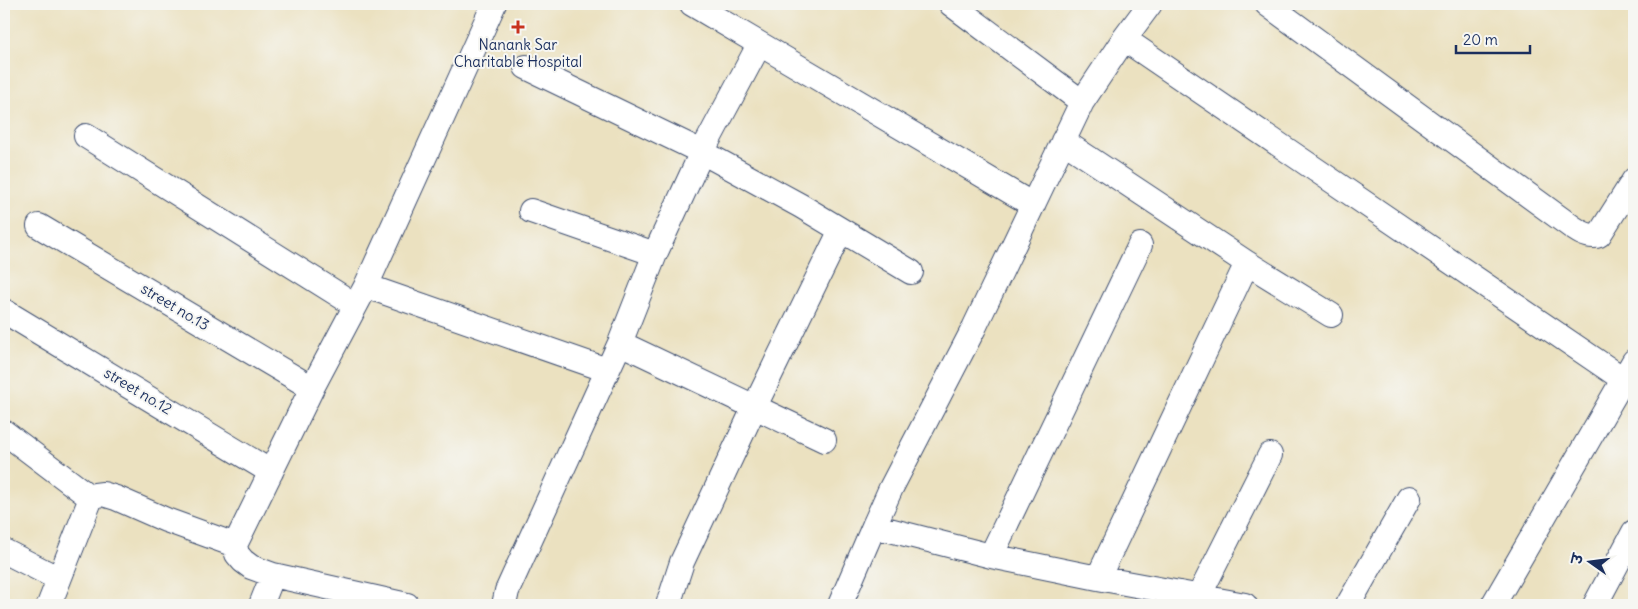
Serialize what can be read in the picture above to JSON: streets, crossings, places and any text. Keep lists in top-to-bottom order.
{
  "streets": {
    "street": ["street no.13", "street no.12"]
  },
  "places": {
    "health": ["Nanank Sar Charitable Hospital"]
  },
  "scale_bar": "20 m",
  "north": "left"
}
